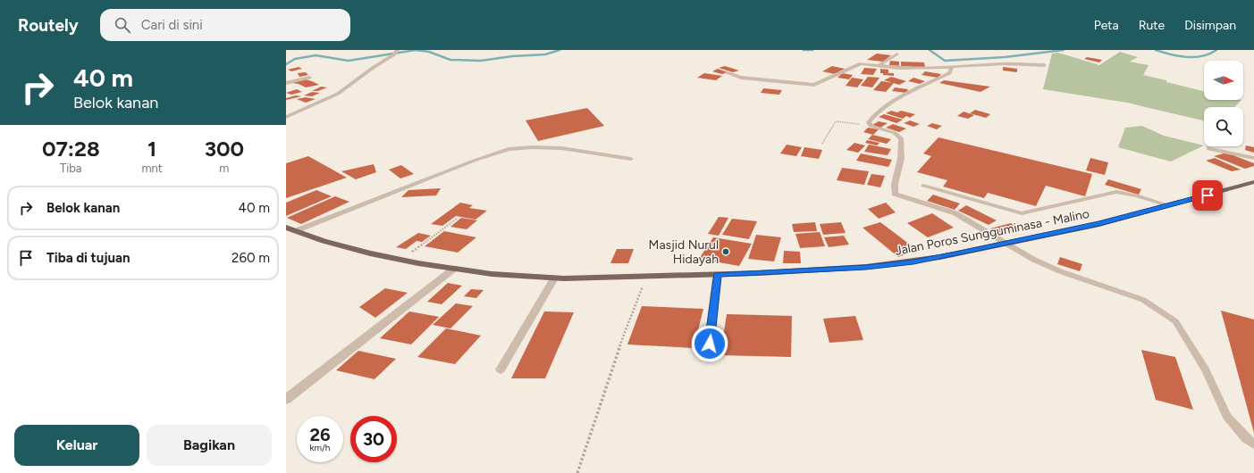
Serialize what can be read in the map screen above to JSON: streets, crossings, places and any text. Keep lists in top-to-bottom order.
{
  "streets": {
    "main road": ["Jalan Poros Sungguminasa - Malino"]
  },
  "places": ["Masjid Nurul Hidayah"],
  "north": "right",
  "page": {
    "header": "Routely",
    "search": "Cari di sini",
    "nav": ["Peta", "Rute", "Disimpan"],
    "turn": ["40 m", "Belok kanan"],
    "eta": [
      "07:28",
      "Tiba",
      "1",
      "mnt",
      "300",
      "m"
    ],
    "list": [
      {
        "name": "Belok kanan",
        "value": "40 m"
      },
      {
        "name": "Tiba di tujuan",
        "value": "260 m"
      }
    ],
    "speed": "26 km/h",
    "limit": "30",
    "buttons": ["Keluar", "Bagikan"]
  }
}
